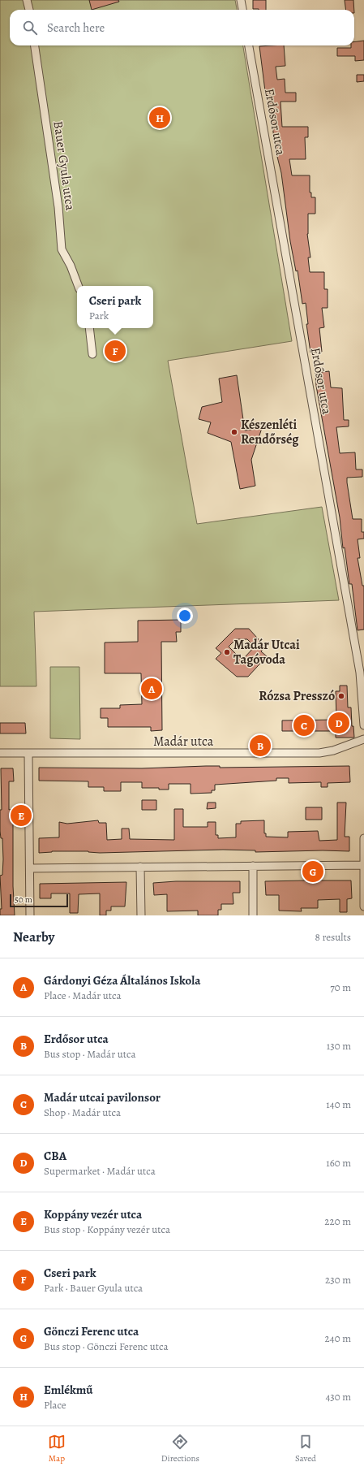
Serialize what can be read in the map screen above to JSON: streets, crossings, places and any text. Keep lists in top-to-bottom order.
{
  "streets": {
    "street": ["Erdősor utca", "Bauer Gyula utca", "Madár utca"]
  },
  "places": ["Készenléti Rendőrség", "Madár Utcai Tagóvoda", "Rózsa Presszó"],
  "scale_bar": "50 m",
  "page": {
    "search": "Search here",
    "pins": [
      "H",
      "F",
      "A",
      "D",
      "C",
      "B",
      "E",
      "G"
    ],
    "popup": ["Cseri park", "Park"],
    "scale": "50 m",
    "heading": ["Nearby", "8 results"],
    "list": [
      {
        "mark": "A",
        "name": "Gárdonyi Géza Általános Iskola",
        "note": "Place · Madár utca",
        "value": "70 m"
      },
      {
        "mark": "B",
        "name": "Erdősor utca",
        "note": "Bus stop · Madár utca",
        "value": "130 m"
      },
      {
        "mark": "C",
        "name": "Madár utcai pavilonsor",
        "note": "Shop · Madár utca",
        "value": "140 m"
      },
      {
        "mark": "D",
        "name": "CBA",
        "note": "Supermarket · Madár utca",
        "value": "160 m"
      },
      {
        "mark": "E",
        "name": "Koppány vezér utca",
        "note": "Bus stop · Koppány vezér utca",
        "value": "220 m"
      },
      {
        "mark": "F",
        "name": "Cseri park",
        "note": "Park · Bauer Gyula utca",
        "value": "230 m"
      },
      {
        "mark": "G",
        "name": "Gönczi Ferenc utca",
        "note": "Bus stop · Gönczi Ferenc utca",
        "value": "240 m"
      },
      {
        "mark": "H",
        "name": "Emlékmű",
        "note": "Place",
        "value": "430 m"
      }
    ],
    "nav": ["Map", "Directions", "Saved"]
  }
}
